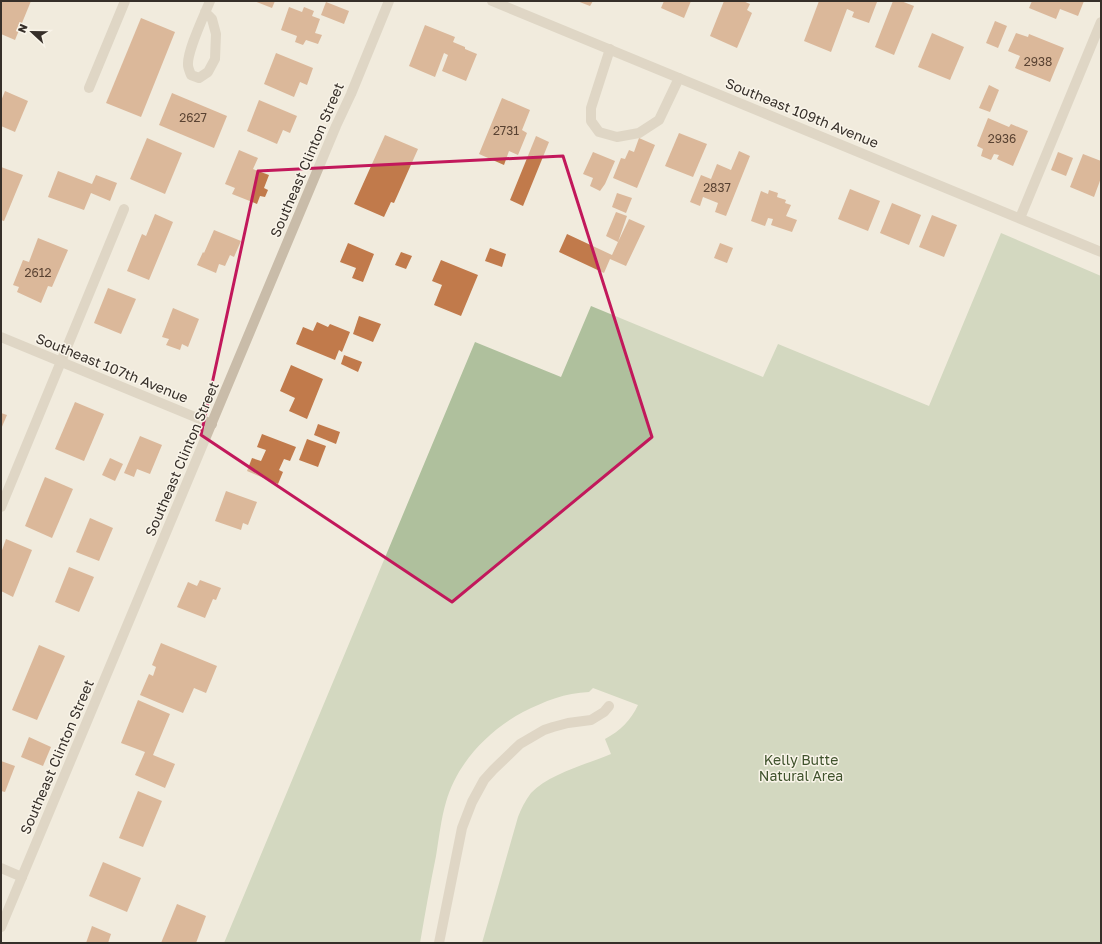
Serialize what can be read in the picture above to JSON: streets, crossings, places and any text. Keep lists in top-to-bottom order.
{
  "streets": {
    "street": ["Southeast 109th Avenue", "Southeast Clinton Street", "Southeast 107th Avenue"]
  },
  "crossings": [
    ["Southeast Clinton Street", "Southeast 107th Avenue"]
  ],
  "parks": ["Kelly Butte Natural Area"],
  "house_numbers": [
    "2938",
    "2627",
    "2731",
    "2936",
    "2837",
    "2612"
  ],
  "north": "left"
}
